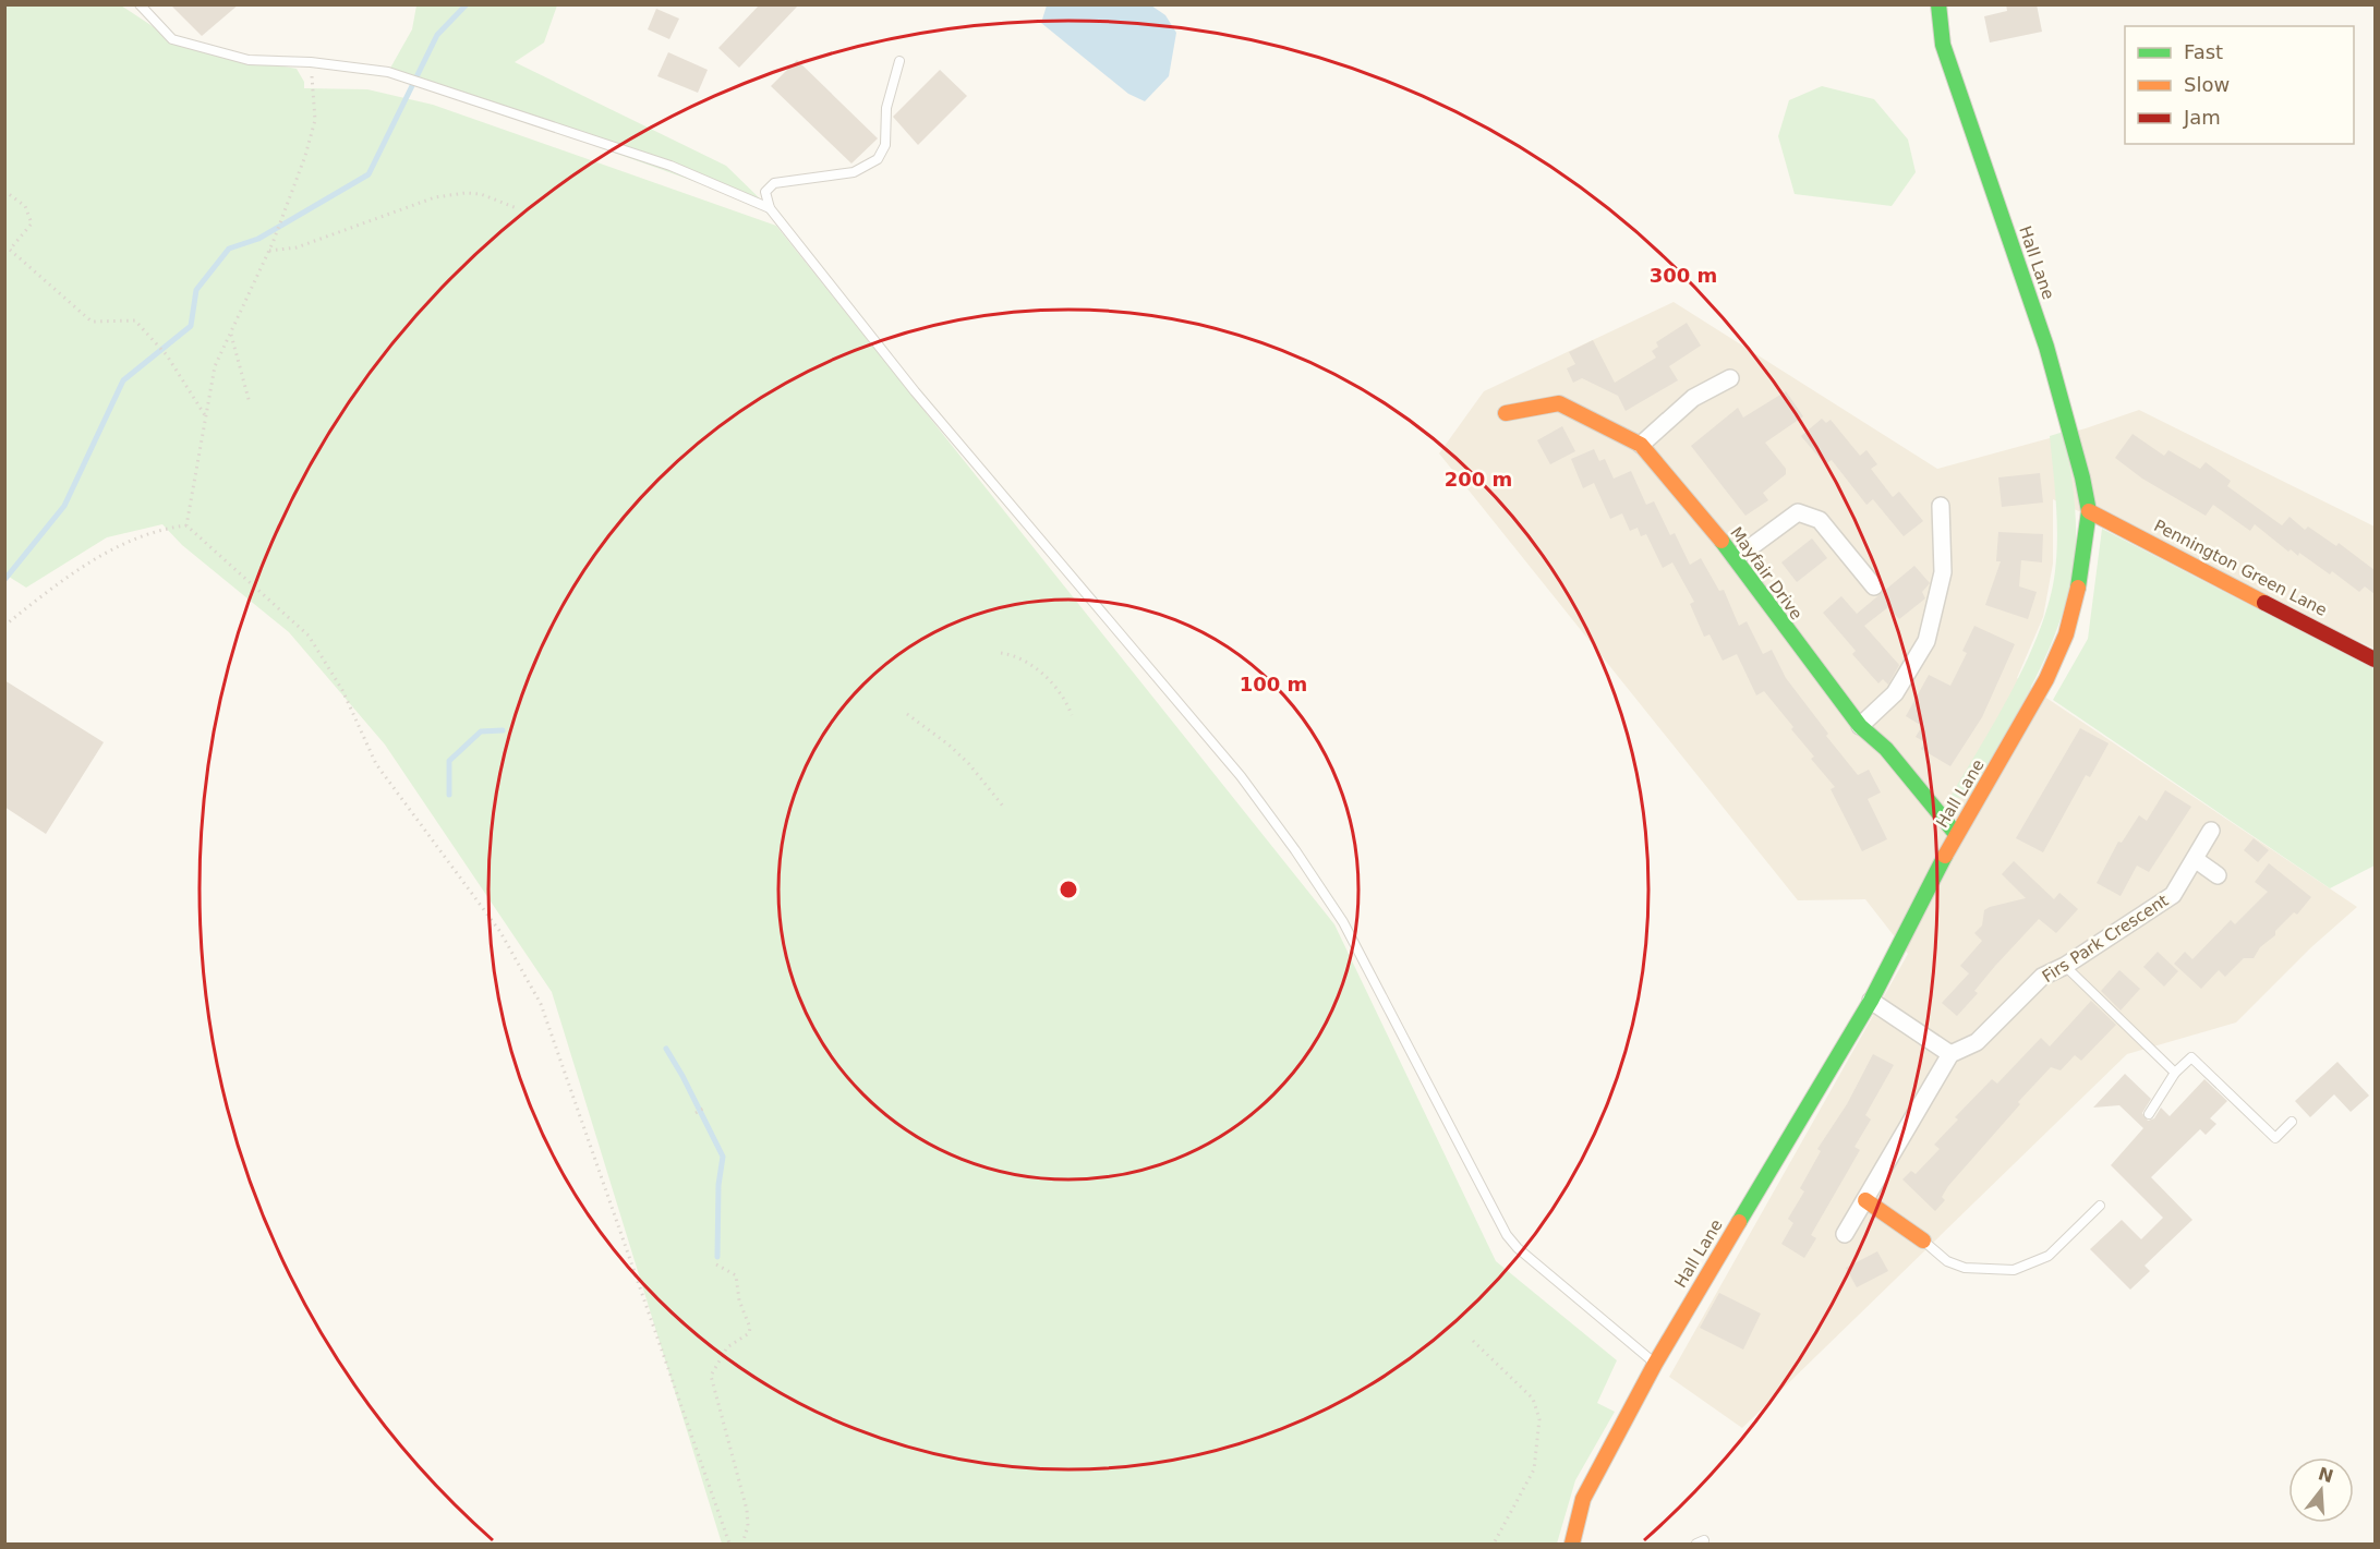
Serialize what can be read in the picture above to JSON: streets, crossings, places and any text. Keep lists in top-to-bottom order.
{
  "streets": {
    "street": [
      "Hall Lane",
      "Pennington Green Lane",
      "Mayfair Drive",
      "Firs Park Crescent"
    ]
  },
  "crossings": [
    ["Hall Lane", "Pennington Green Lane"],
    ["Hall Lane", "Mayfair Drive"]
  ],
  "legend": ["Fast", "Slow", "Jam"],
  "north": "top",
  "rings": ["300 m", "200 m", "100 m"]
}
